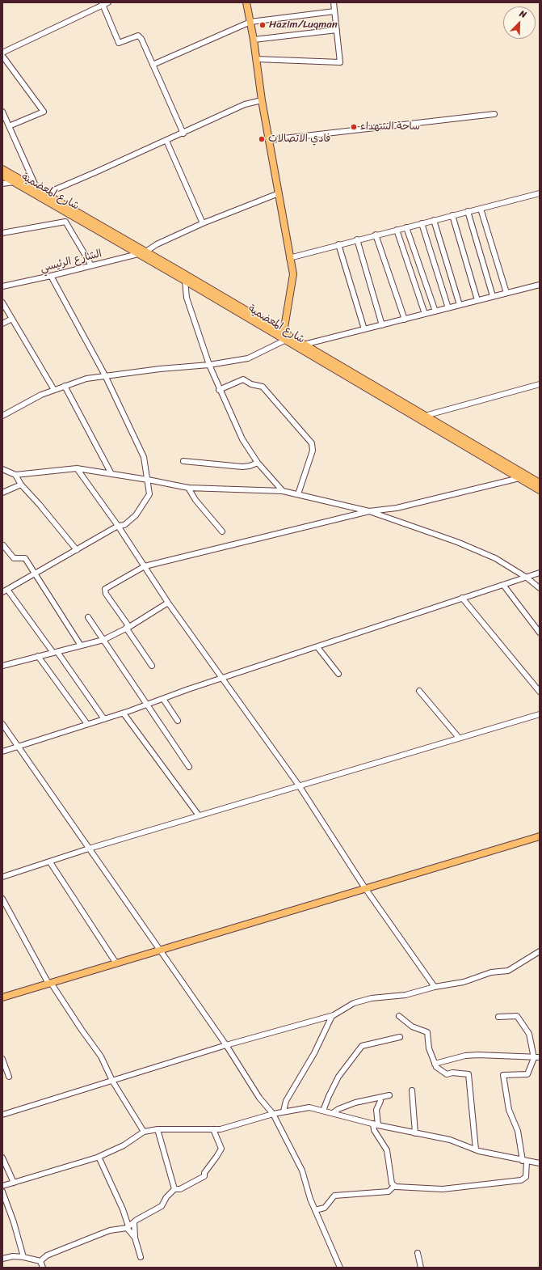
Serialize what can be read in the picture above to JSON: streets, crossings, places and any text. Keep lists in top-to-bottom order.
{
  "streets": {
    "main road": ["شارع المعضمية"],
    "street": ["الشارع الرئيسي"]
  },
  "crossings": [
    ["شارع المعضمية", "الشارع الرئيسي"]
  ],
  "places": ["Hazim/Luqman", "ساحة الشهداء", "فادي الاتصالات"],
  "north": "top right"
}
